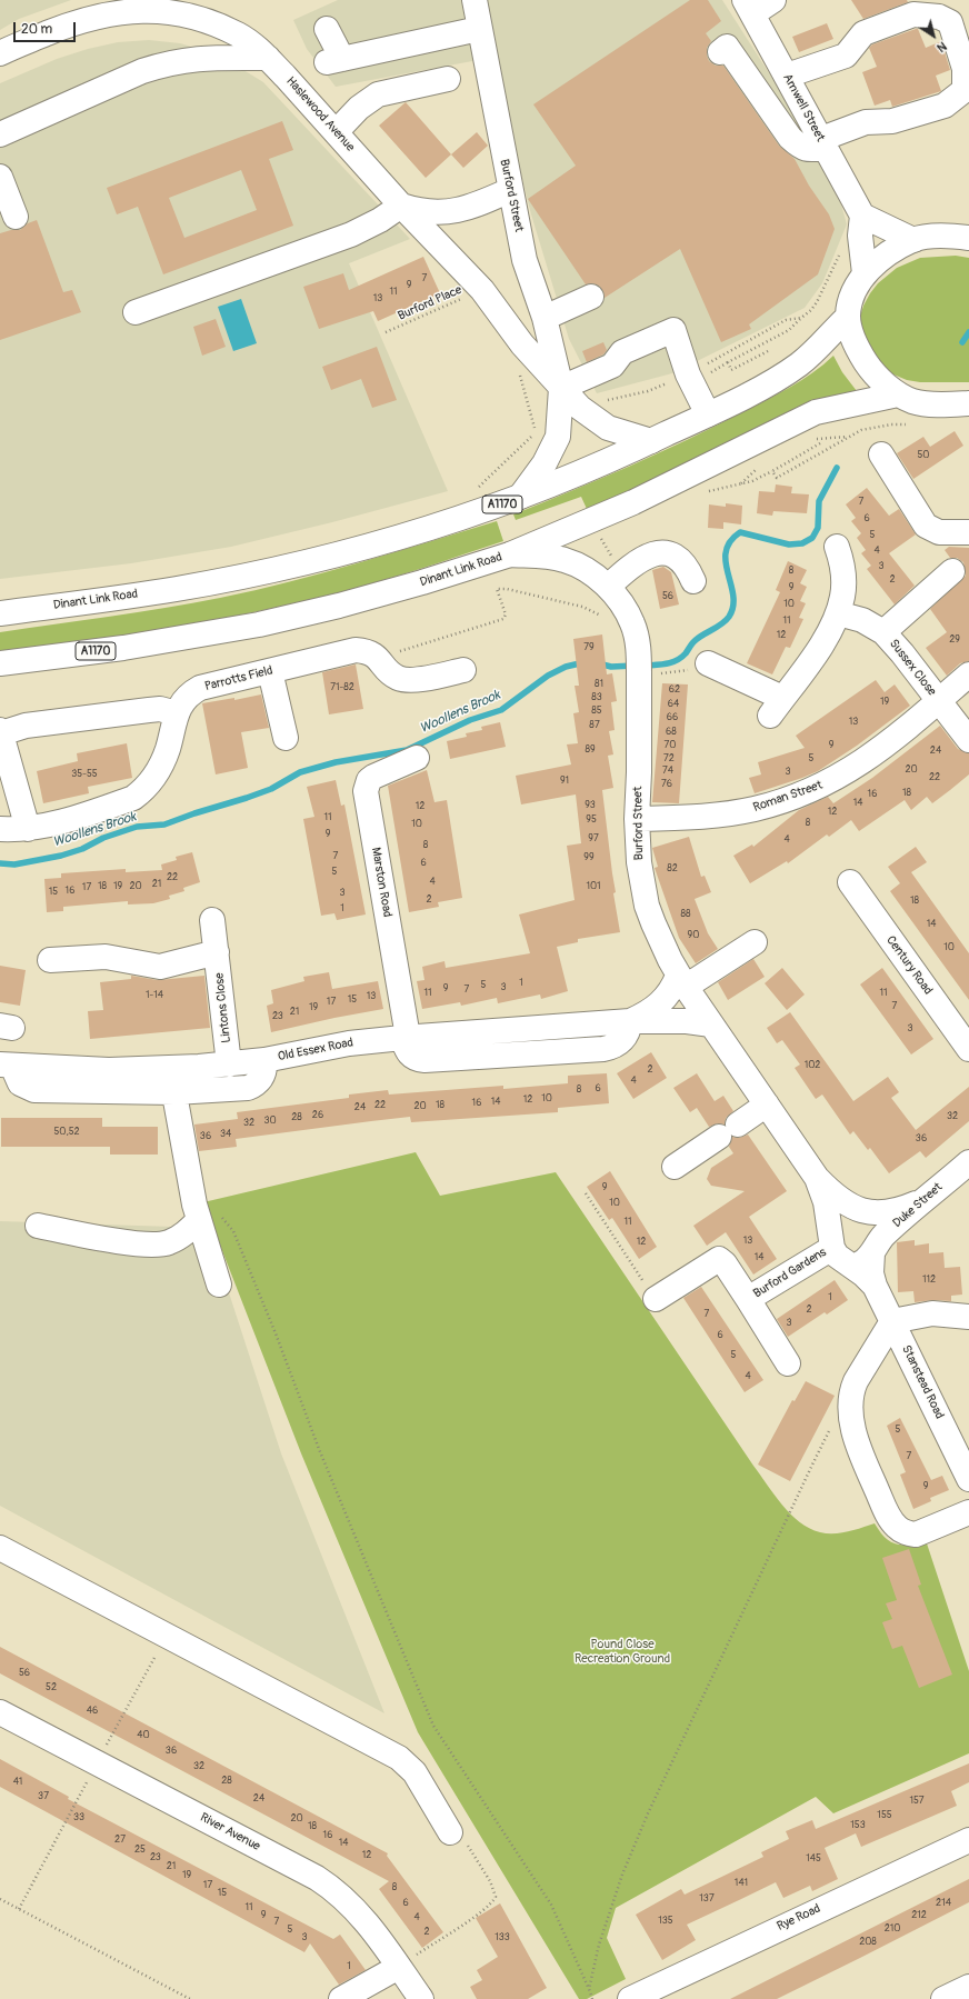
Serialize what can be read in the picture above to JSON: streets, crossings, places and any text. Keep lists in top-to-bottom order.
{
  "streets": {
    "street": [
      "Amwell Street",
      "Haslewood Avenue",
      "Burford Street",
      "A1170",
      "Dinant Link Road",
      "Sussex Close",
      "Parrotts Field",
      "Roman Street",
      "Marston Road",
      "Century Road",
      "Lintons Close",
      "Old Essex Road",
      "Duke Street",
      "Burford Gardens",
      "Stanstead Road",
      "River Avenue",
      "Rye Road"
    ],
    "path": ["Burford Place"]
  },
  "crossings": [
    ["Haslewood Avenue", "Burford Street"],
    ["Haslewood Avenue", "Burford Place"],
    ["Burford Street", "Dinant Link Road"],
    ["Burford Street", "Roman Street"],
    ["Burford Street", "Old Essex Road"],
    ["Burford Street", "Duke Street"],
    ["Burford Street", "Burford Gardens"],
    ["Sussex Close", "Roman Street"],
    ["Marston Road", "Old Essex Road"],
    ["Lintons Close", "Old Essex Road"],
    ["Duke Street", "Burford Gardens"]
  ],
  "water": ["Woollens Brook"],
  "parks": ["Pound Close Recreation Ground"],
  "house_numbers": [
    "7",
    "9",
    "11",
    "13",
    "50",
    "7",
    "6",
    "5",
    "4",
    "3",
    "8",
    "2",
    "9",
    "56",
    "10",
    "11",
    "12",
    "29",
    "79",
    "81",
    "71-82",
    "62",
    "83",
    "19",
    "64",
    "85",
    "66",
    "13",
    "87",
    "68",
    "70",
    "9",
    "89",
    "24",
    "72",
    "5",
    "20",
    "74",
    "3",
    "35-55",
    "22",
    "91",
    "76",
    "18",
    "16",
    "14",
    "93",
    "12",
    "12",
    "11",
    "95",
    "8",
    "10",
    "9",
    "97",
    "4",
    "8",
    "7",
    "99",
    "6",
    "82",
    "5",
    "22",
    "4",
    "21",
    "18",
    "19",
    "20",
    "101",
    "17",
    "16",
    "15",
    "3",
    "2",
    "18",
    "1",
    "88",
    "14",
    "90",
    "10",
    "1",
    "5",
    "3",
    "9",
    "7",
    "11",
    "11",
    "1-14",
    "13",
    "15",
    "17",
    "7",
    "19",
    "21",
    "23",
    "3",
    "102",
    "2",
    "4",
    "6",
    "8",
    "10",
    "12",
    "14",
    "16",
    "22",
    "18",
    "20",
    "24",
    "26",
    "32",
    "28",
    "30",
    "32",
    "50,52",
    "34",
    "36",
    "36",
    "9",
    "10",
    "11",
    "13",
    "12",
    "14",
    "112",
    "1",
    "2",
    "7",
    "3",
    "6",
    "5",
    "4",
    "5",
    "7",
    "9",
    "56",
    "52",
    "46",
    "40",
    "36",
    "32",
    "28",
    "41",
    "37",
    "24",
    "157",
    "155",
    "33",
    "20",
    "153",
    "18",
    "16",
    "27",
    "14",
    "25",
    "12",
    "23",
    "145",
    "21",
    "19",
    "141",
    "17",
    "8",
    "15",
    "137",
    "6",
    "214",
    "11",
    "9",
    "212",
    "4",
    "135",
    "7",
    "210",
    "5",
    "2",
    "3",
    "133",
    "208",
    "1"
  ],
  "scale_bar": "20 m",
  "north": "bottom right"
}
